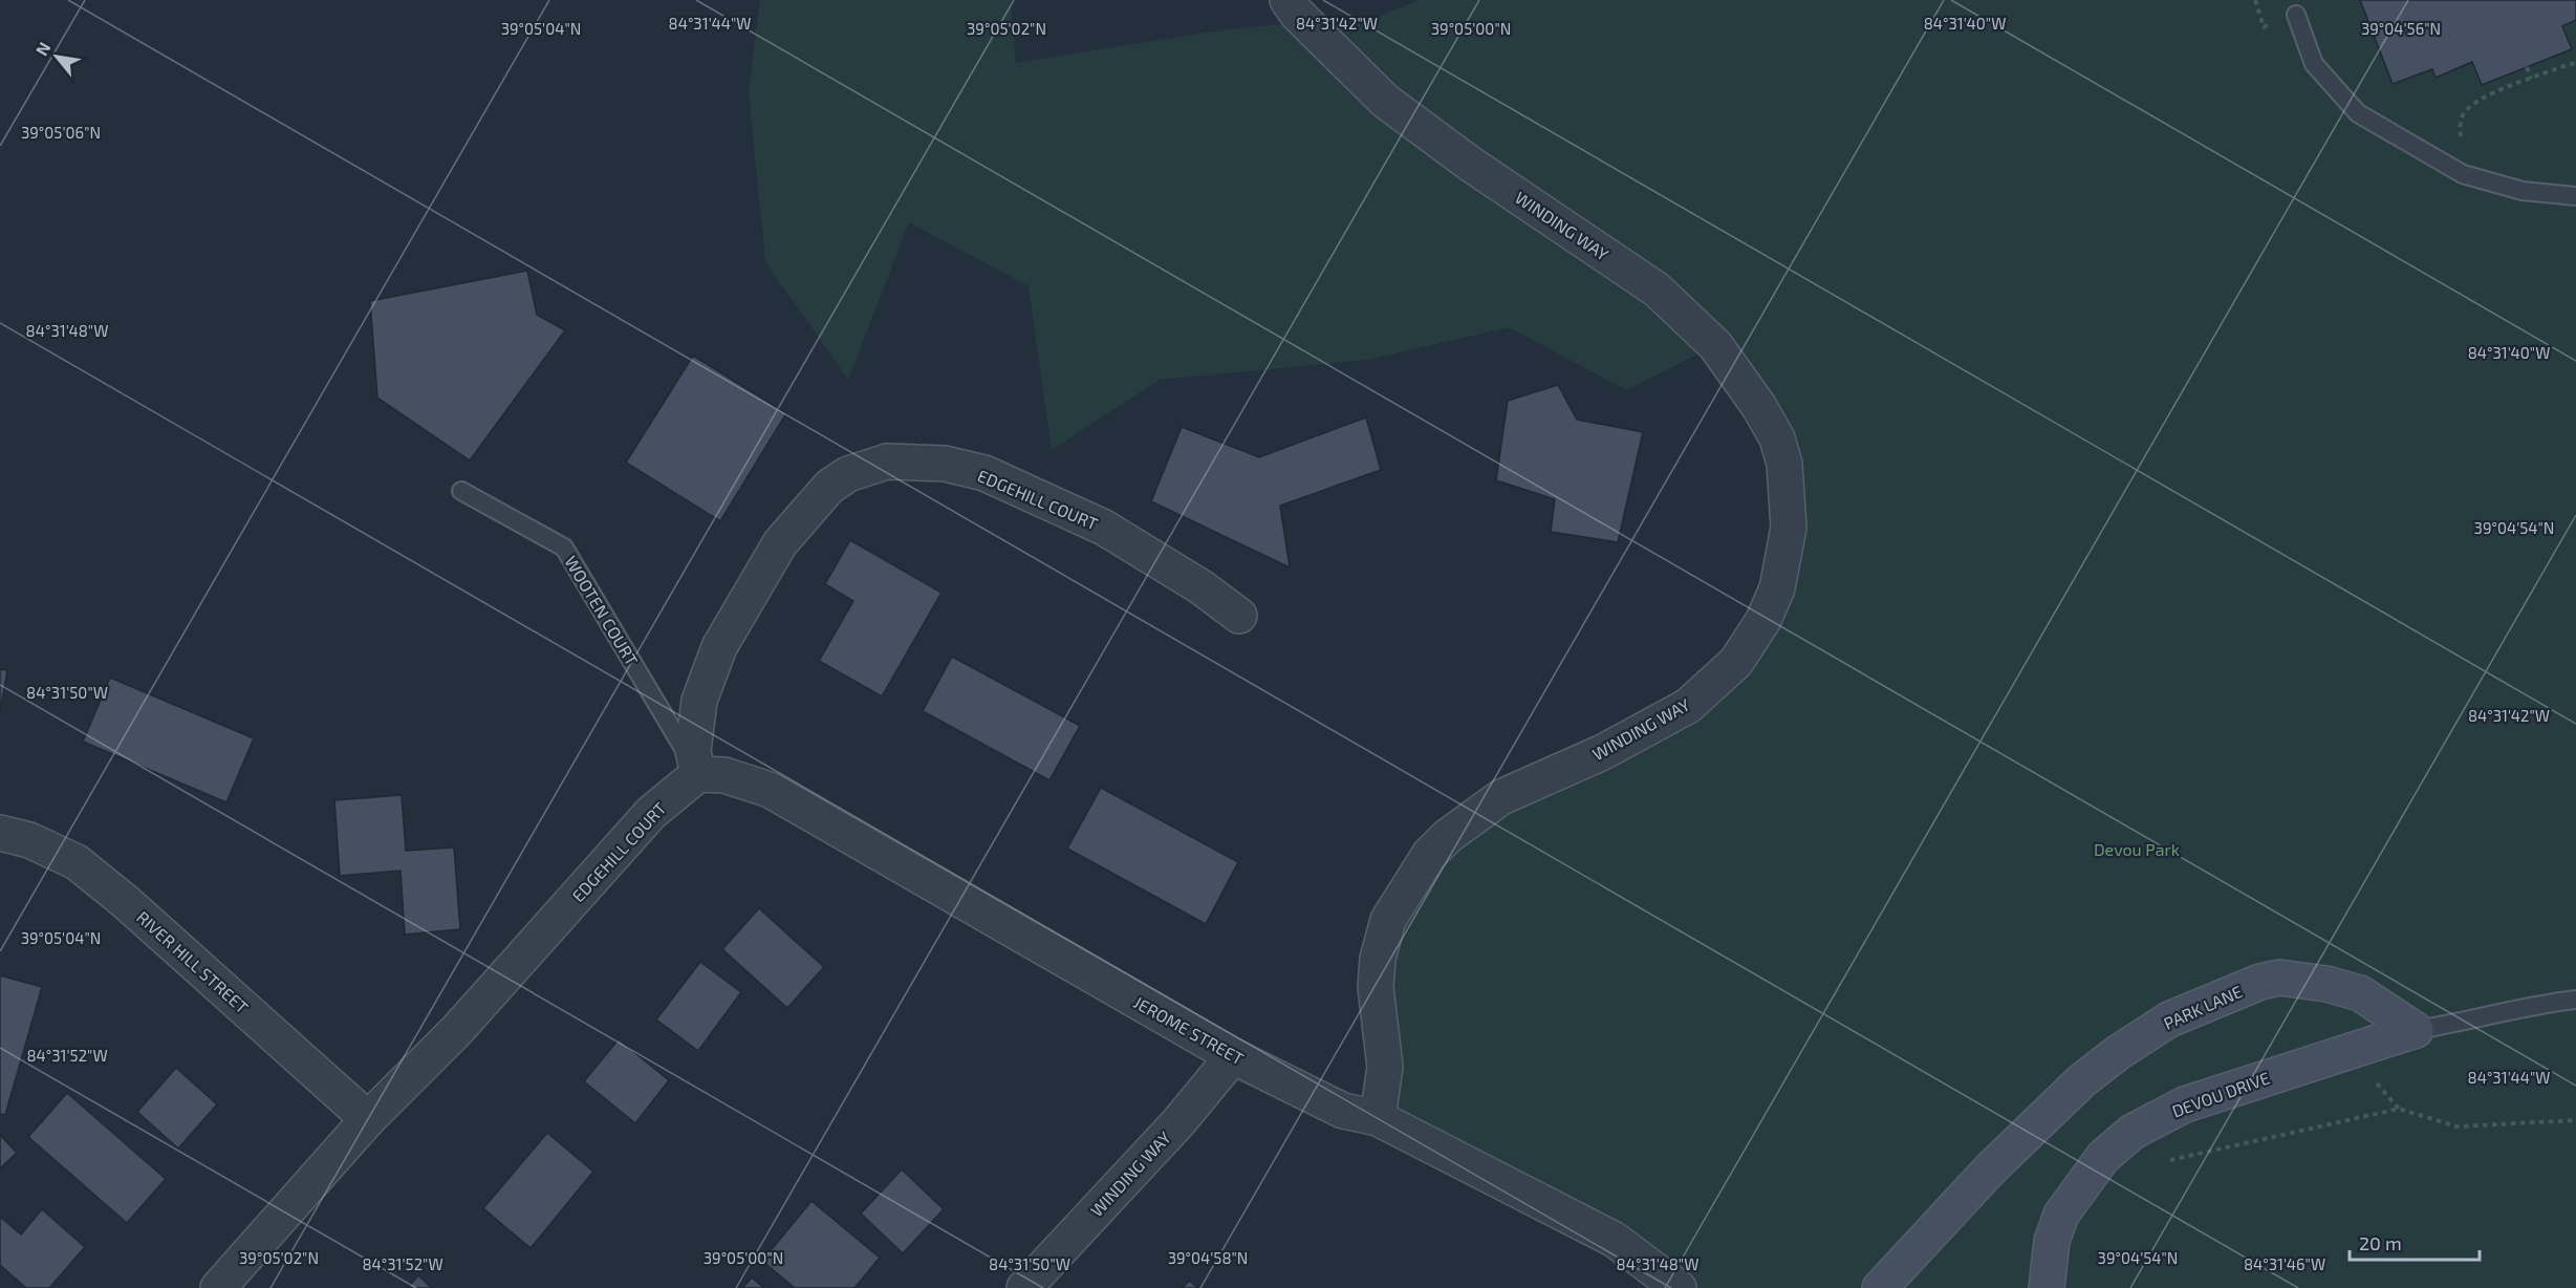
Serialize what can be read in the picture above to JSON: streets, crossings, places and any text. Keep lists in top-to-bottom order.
{
  "streets": {
    "street": [
      "WINDING WAY",
      "EDGEHILL COURT",
      "RIVER HILL STREET",
      "PARK LANE",
      "JEROME STREET",
      "DEVOU DRIVE"
    ],
    "lane": ["WOOTEN COURT"]
  },
  "crossings": [
    ["WINDING WAY", "JEROME STREET"],
    ["EDGEHILL COURT", "WOOTEN COURT"],
    ["EDGEHILL COURT", "RIVER HILL STREET"],
    ["EDGEHILL COURT", "JEROME STREET"],
    ["WOOTEN COURT", "JEROME STREET"],
    ["PARK LANE", "DEVOU DRIVE"]
  ],
  "parks": ["Devou Park"],
  "scale_bar": "20 m",
  "north": "top left",
  "coordinates": [
    "84°31'44\"W",
    "84°31'42\"W",
    "84°31'40\"W",
    "39°05'04\"N",
    "39°05'02\"N",
    "39°05'00\"N",
    "39°04'56\"N",
    "39°05'06\"N",
    "84°31'48\"W",
    "39°04'54\"N",
    "84°31'50\"W",
    "84°31'52\"W",
    "39°04'58\"N",
    "84°31'46\"W"
  ]
}
